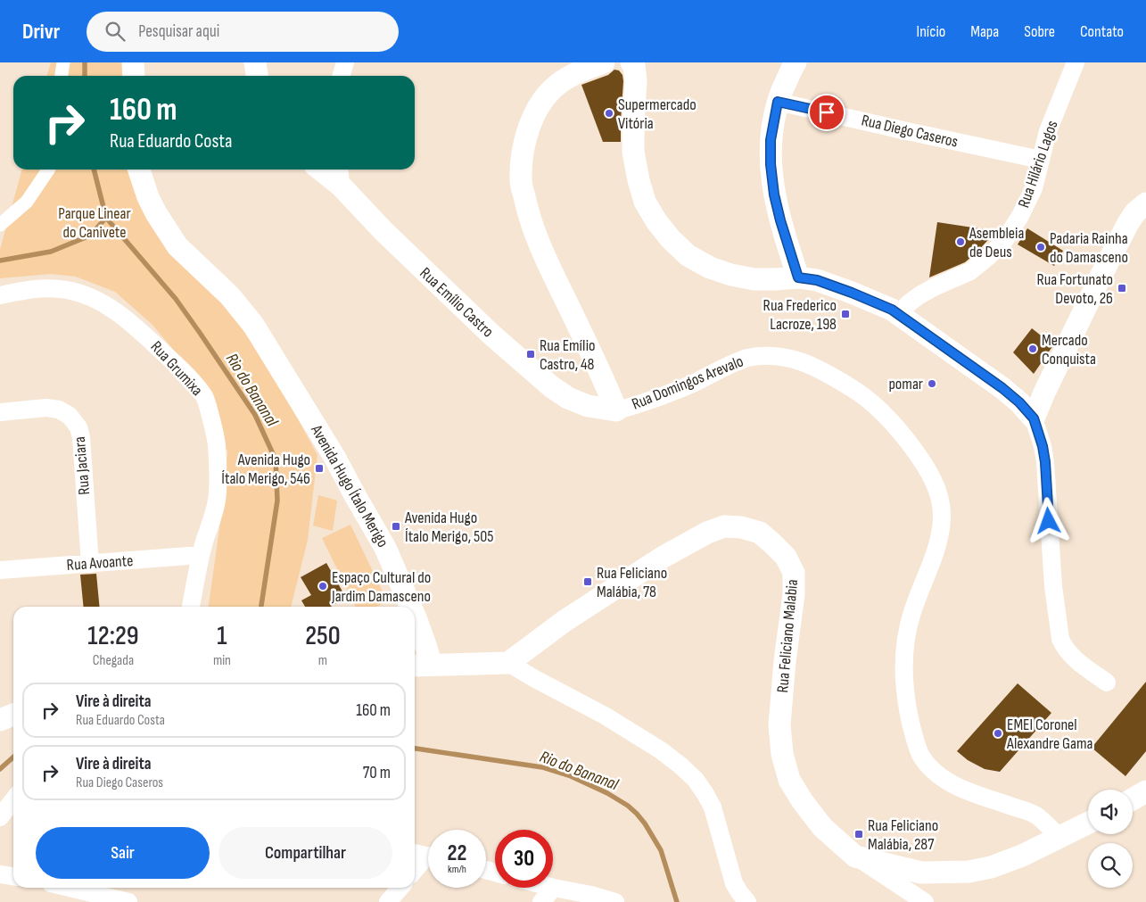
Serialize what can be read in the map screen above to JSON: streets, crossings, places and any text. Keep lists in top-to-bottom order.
{
  "streets": {
    "street": [
      "Rua Diego Caseros",
      "Rua Hilário Lagos",
      "Rua Emílio Castro",
      "Rua Grumixa",
      "Rua Domingos Arevalo",
      "Rua Jaciara",
      "Avenida Hugo Ítalo Merigo",
      "Rua Avoante",
      "Rua Feliciano Malabia"
    ]
  },
  "crossings": [
    ["Rua Diego Caseros", "Rua Hilário Lagos"],
    ["Rua Emílio Castro", "Rua Domingos Arevalo"],
    ["Rua Grumixa", "Rua Avoante"],
    ["Rua Jaciara", "Rua Avoante"],
    ["Avenida Hugo Ítalo Merigo", "Rua Feliciano Malabia"]
  ],
  "water": ["Rio do Bananal"],
  "parks": ["Parque Linear do Canivete"],
  "places": {
    "other": [
      "Supermercado Vitória",
      "Asembleia de Deus",
      "Padaria Rainha do Damasceno",
      "Mercado Conquista",
      "pomar",
      "Espaço Cultural do Jardim Damasceno",
      "EMEI Coronel Alexandre Gama"
    ],
    "transit": [
      "Rua Fortunato Devoto, 26",
      "Rua Frederico Lacroze, 198",
      "Rua Emílio Castro, 48",
      "Avenida Hugo Ítalo Merigo, 546",
      "Avenida Hugo Ítalo Merigo, 505",
      "Rua Feliciano Malábia, 78",
      "Rua Feliciano Malábia, 287"
    ]
  },
  "page": {
    "header": "Drivr",
    "search": "Pesquisar aqui",
    "nav": [
      "Início",
      "Mapa",
      "Sobre",
      "Contato"
    ],
    "turn": ["160 m", "Rua Eduardo Costa"],
    "eta": [
      "12:29",
      "Chegada",
      "1",
      "min",
      "250",
      "m"
    ],
    "list": [
      {
        "name": "Vire à direita",
        "note": "Rua Eduardo Costa",
        "value": "160 m"
      },
      {
        "name": "Vire à direita",
        "note": "Rua Diego Caseros",
        "value": "70 m"
      }
    ],
    "buttons": ["Sair", "Compartilhar"],
    "speed": "22 km/h",
    "limit": "30"
  }
}
